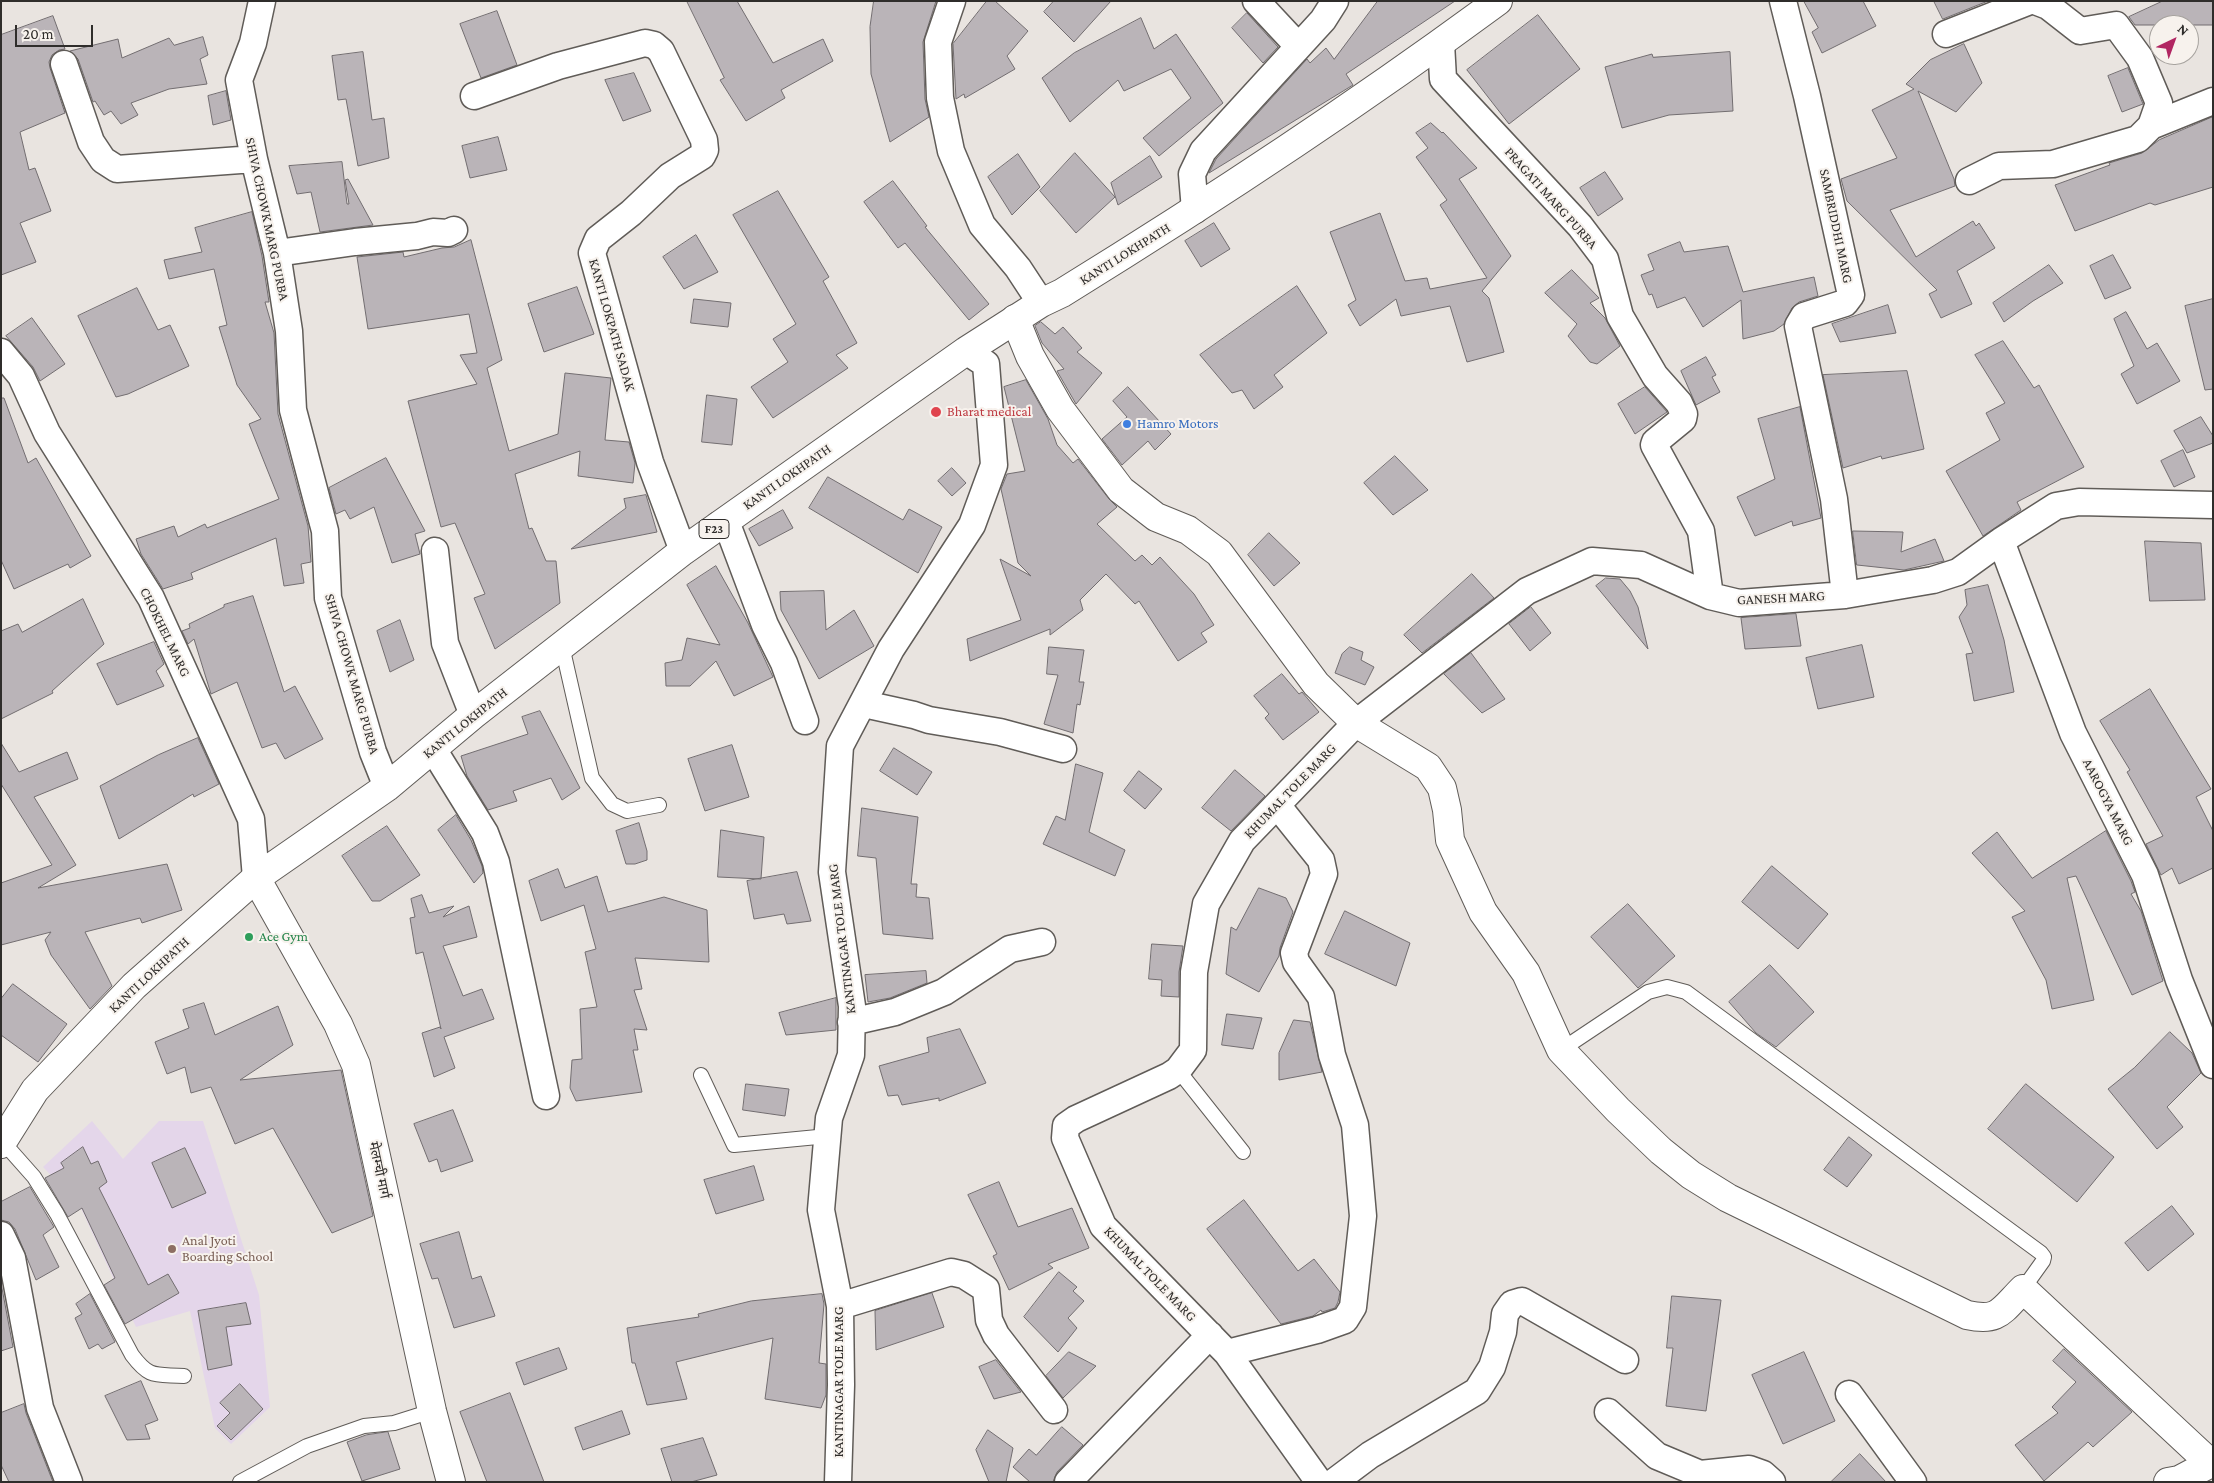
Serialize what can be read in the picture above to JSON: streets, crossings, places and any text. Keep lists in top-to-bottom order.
{
  "streets": {
    "main road": ["KANTI LOKHPATH", "F23", "मेलम्ची मार्ग"],
    "street": [
      "PRAGATI MARG PURBA",
      "SHIVA CHOWK MARG PURBA",
      "SAMBRIDDHI MARG",
      "KANTI LOKPATH SADAK",
      "GANESH MARG",
      "CHOKHEL MARG",
      "KHUMAL TOLE MARG",
      "AAROGYA MARG",
      "KANTINAGAR TOLE MARG"
    ]
  },
  "crossings": [
    ["PRAGATI MARG PURBA", "KANTI LOKHPATH"],
    ["PRAGATI MARG PURBA", "GANESH MARG"],
    ["SHIVA CHOWK MARG PURBA", "KANTI LOKHPATH"],
    ["SAMBRIDDHI MARG", "GANESH MARG"],
    ["KANTI LOKHPATH", "KANTI LOKPATH SADAK"],
    ["KANTI LOKHPATH", "CHOKHEL MARG"],
    ["KANTI LOKHPATH", "KANTINAGAR TOLE MARG"],
    ["KANTI LOKHPATH", "मेलम्ची मार्ग"],
    ["GANESH MARG", "KHUMAL TOLE MARG"],
    ["GANESH MARG", "AAROGYA MARG"],
    ["CHOKHEL MARG", "मेलम्ची मार्ग"]
  ],
  "places": [
    "Bharat medical",
    "Hamro Motors",
    "Ace Gym",
    "Anal Jyoti Boarding School"
  ],
  "scale_bar": "20 m",
  "north": "top right"
}
